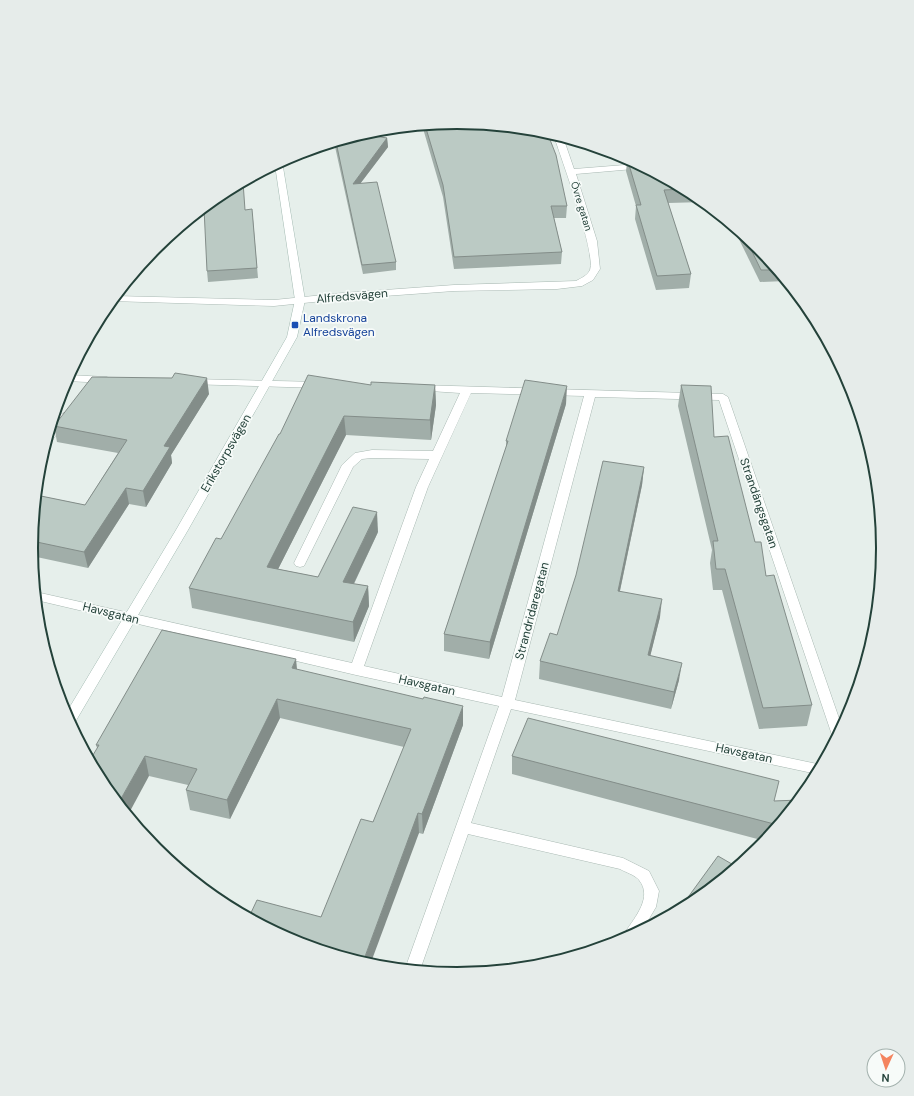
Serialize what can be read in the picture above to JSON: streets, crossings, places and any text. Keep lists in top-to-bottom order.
{
  "streets": {
    "street": [
      "Övre gatan",
      "Alfredsvägen",
      "Erikstorpsvägen",
      "Strandängsgatan",
      "Strandridaregatan",
      "Havsgatan"
    ]
  },
  "crossings": [
    ["Övre gatan", "Alfredsvägen"],
    ["Alfredsvägen", "Erikstorpsvägen"],
    ["Erikstorpsvägen", "Havsgatan"],
    ["Strandängsgatan", "Strandridaregatan"],
    ["Strandridaregatan", "Havsgatan"]
  ],
  "places": {
    "transit": ["Landskrona Alfredsvägen"]
  },
  "north": "bottom"
}
